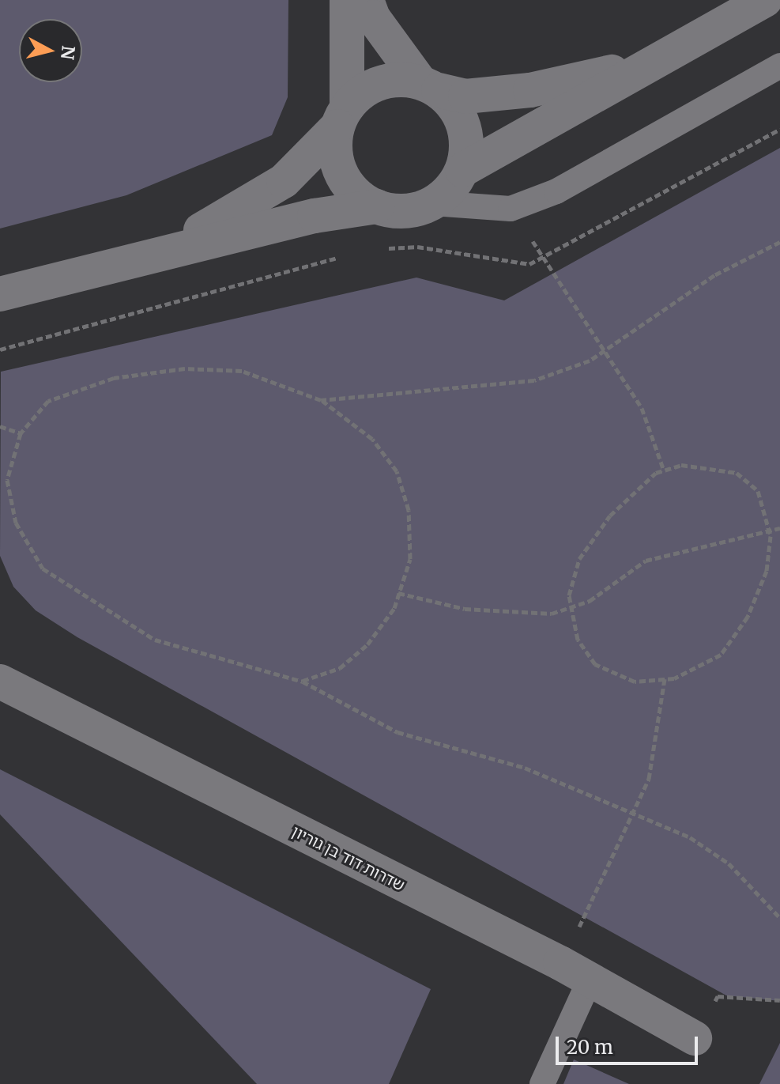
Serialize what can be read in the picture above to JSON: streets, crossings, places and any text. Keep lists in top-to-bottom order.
{
  "streets": {
    "street": ["שדרות דוד בן גוריון"]
  },
  "scale_bar": "20 m",
  "north": "right"
}
